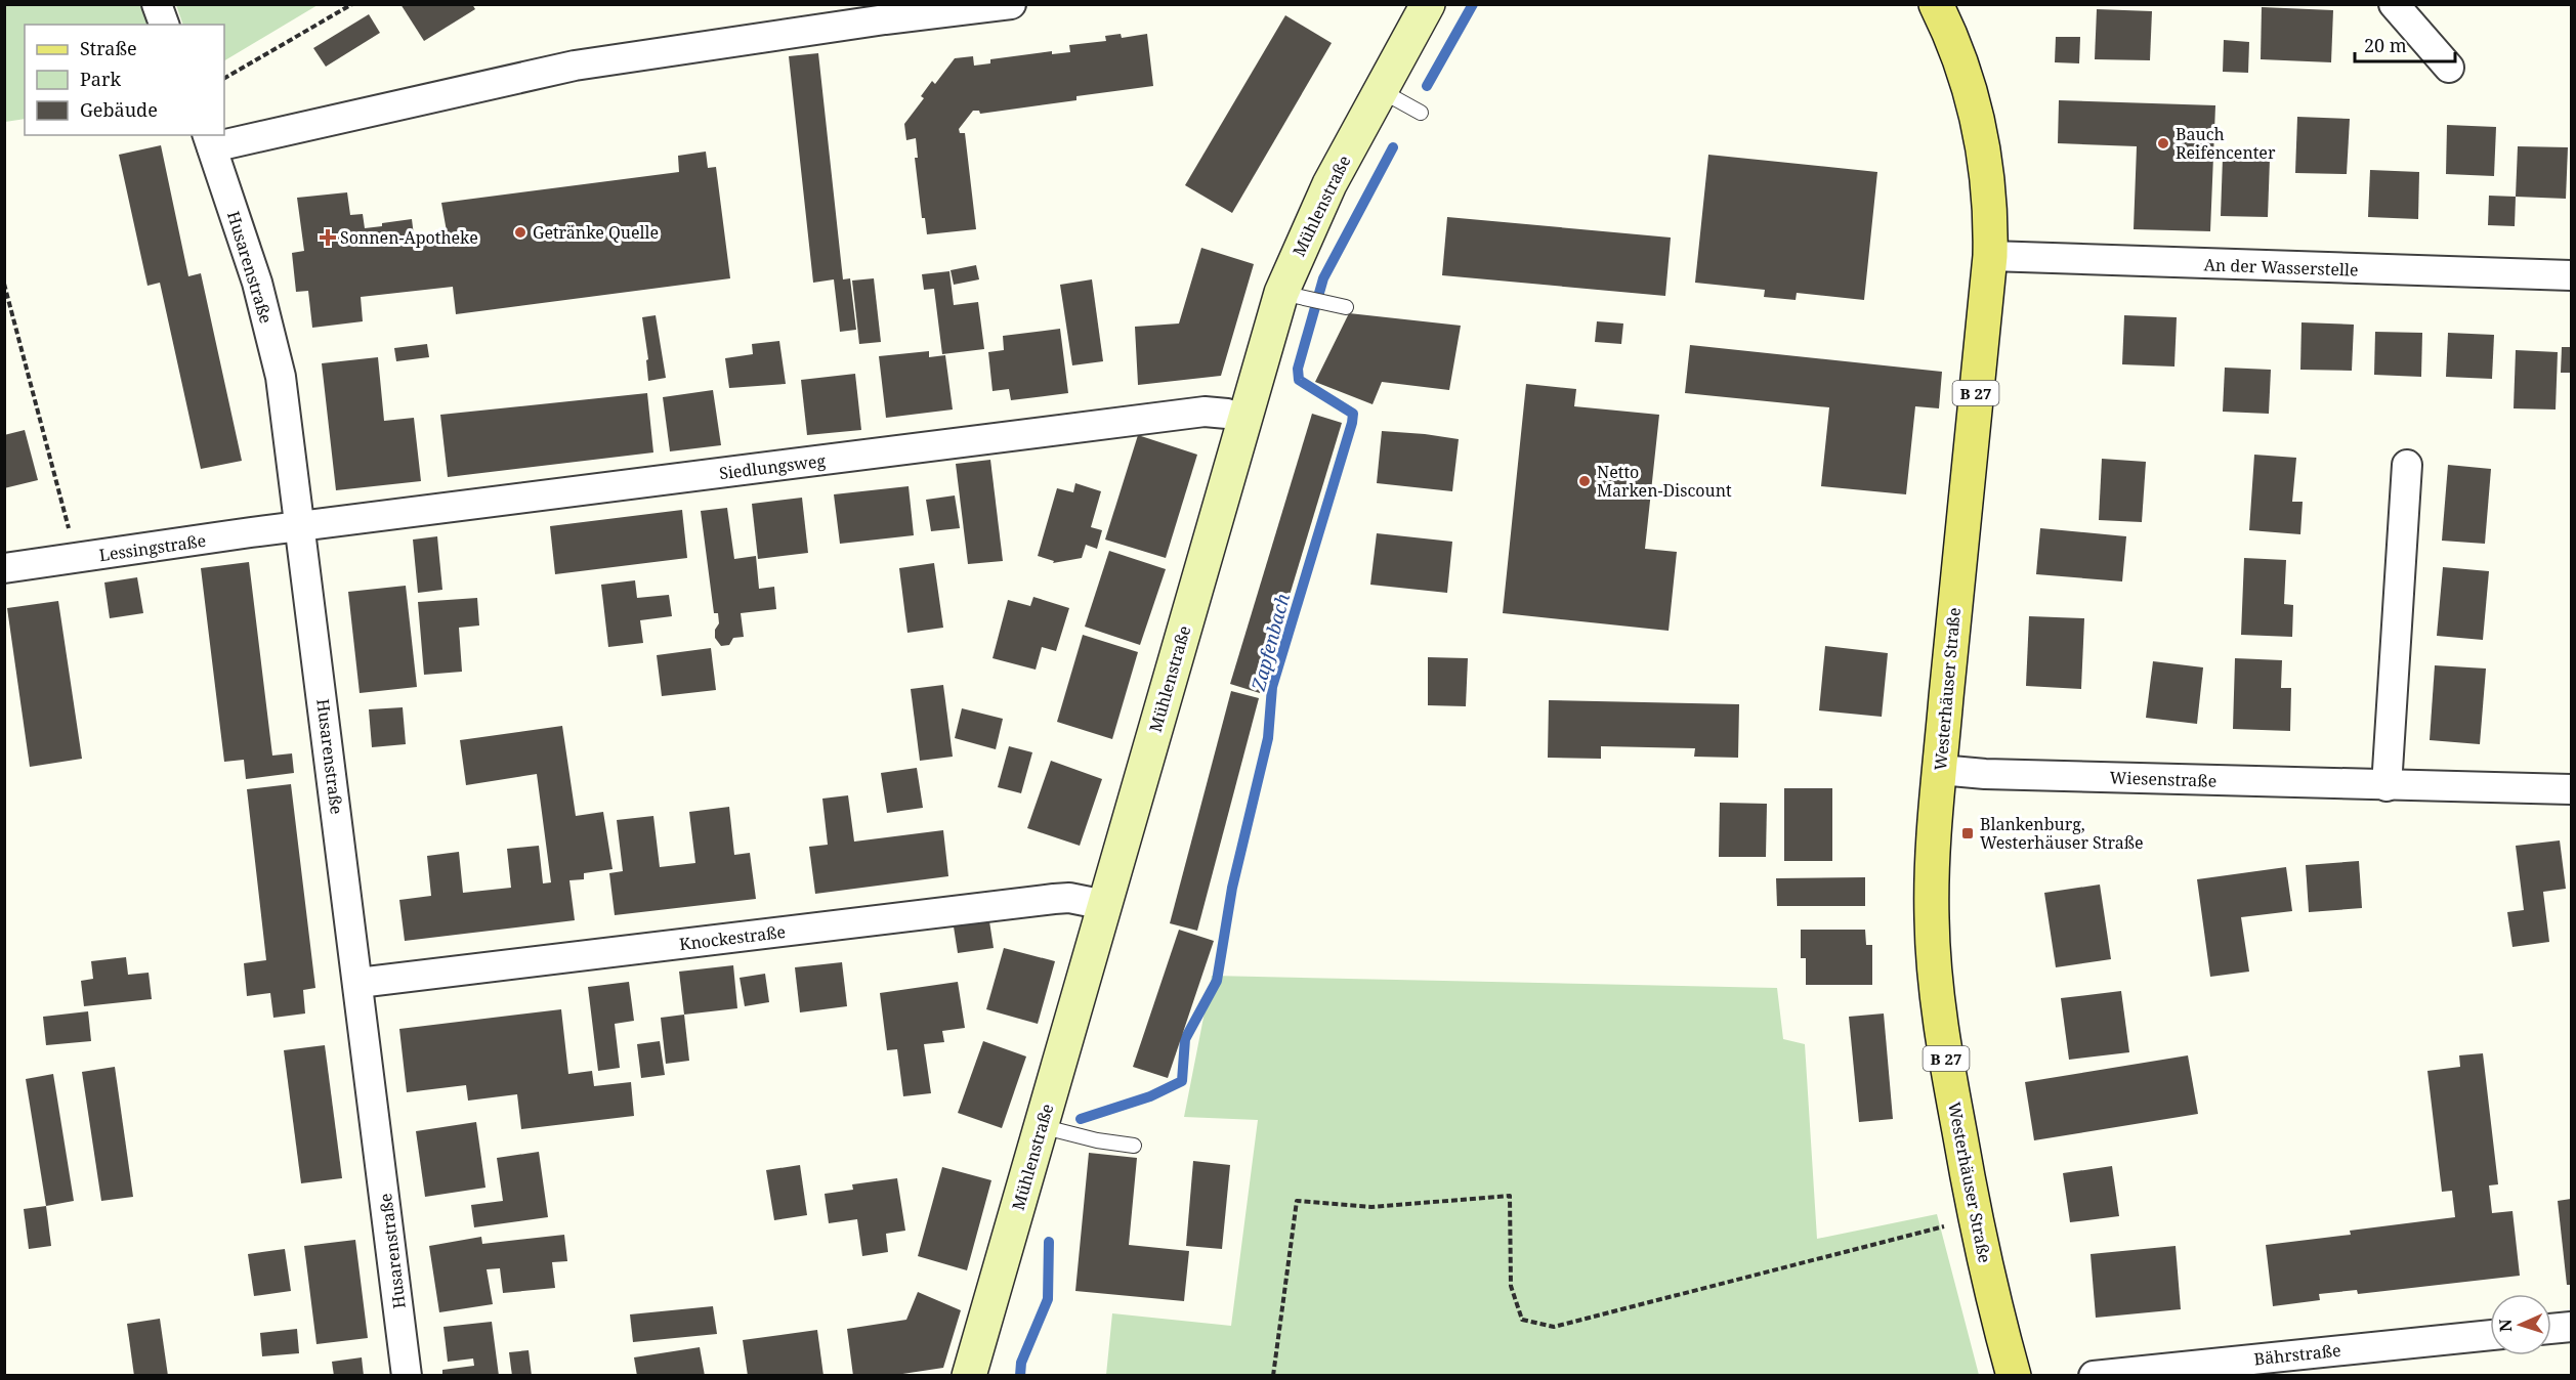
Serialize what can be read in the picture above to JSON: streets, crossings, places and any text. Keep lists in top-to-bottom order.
{
  "streets": {
    "main road": ["B 27", "Westerhäuser Straße"],
    "street": [
      "Mühlenstraße",
      "Husarenstraße",
      "An der Wasserstelle",
      "Siedlungsweg",
      "Lessingstraße",
      "Wiesenstraße",
      "Knockestraße",
      "Bährstraße"
    ]
  },
  "crossings": [
    ["Mühlenstraße", "Siedlungsweg"],
    ["Mühlenstraße", "Knockestraße"],
    ["Husarenstraße", "Siedlungsweg"],
    ["Husarenstraße", "Lessingstraße"],
    ["Husarenstraße", "Knockestraße"],
    ["An der Wasserstelle", "Westerhäuser Straße"],
    ["Siedlungsweg", "Lessingstraße"],
    ["Westerhäuser Straße", "Wiesenstraße"]
  ],
  "water": ["Zapfenbach"],
  "places": {
    "other": ["Bauch Reifencenter", "Getränke Quelle", "Netto Marken-Discount"],
    "health": ["Sonnen-Apotheke"],
    "transit": ["Blankenburg, Westerhäuser Straße"]
  },
  "legend": ["Straße", "Park", "Gebäude"],
  "scale_bar": "20 m",
  "north": "left"
}
